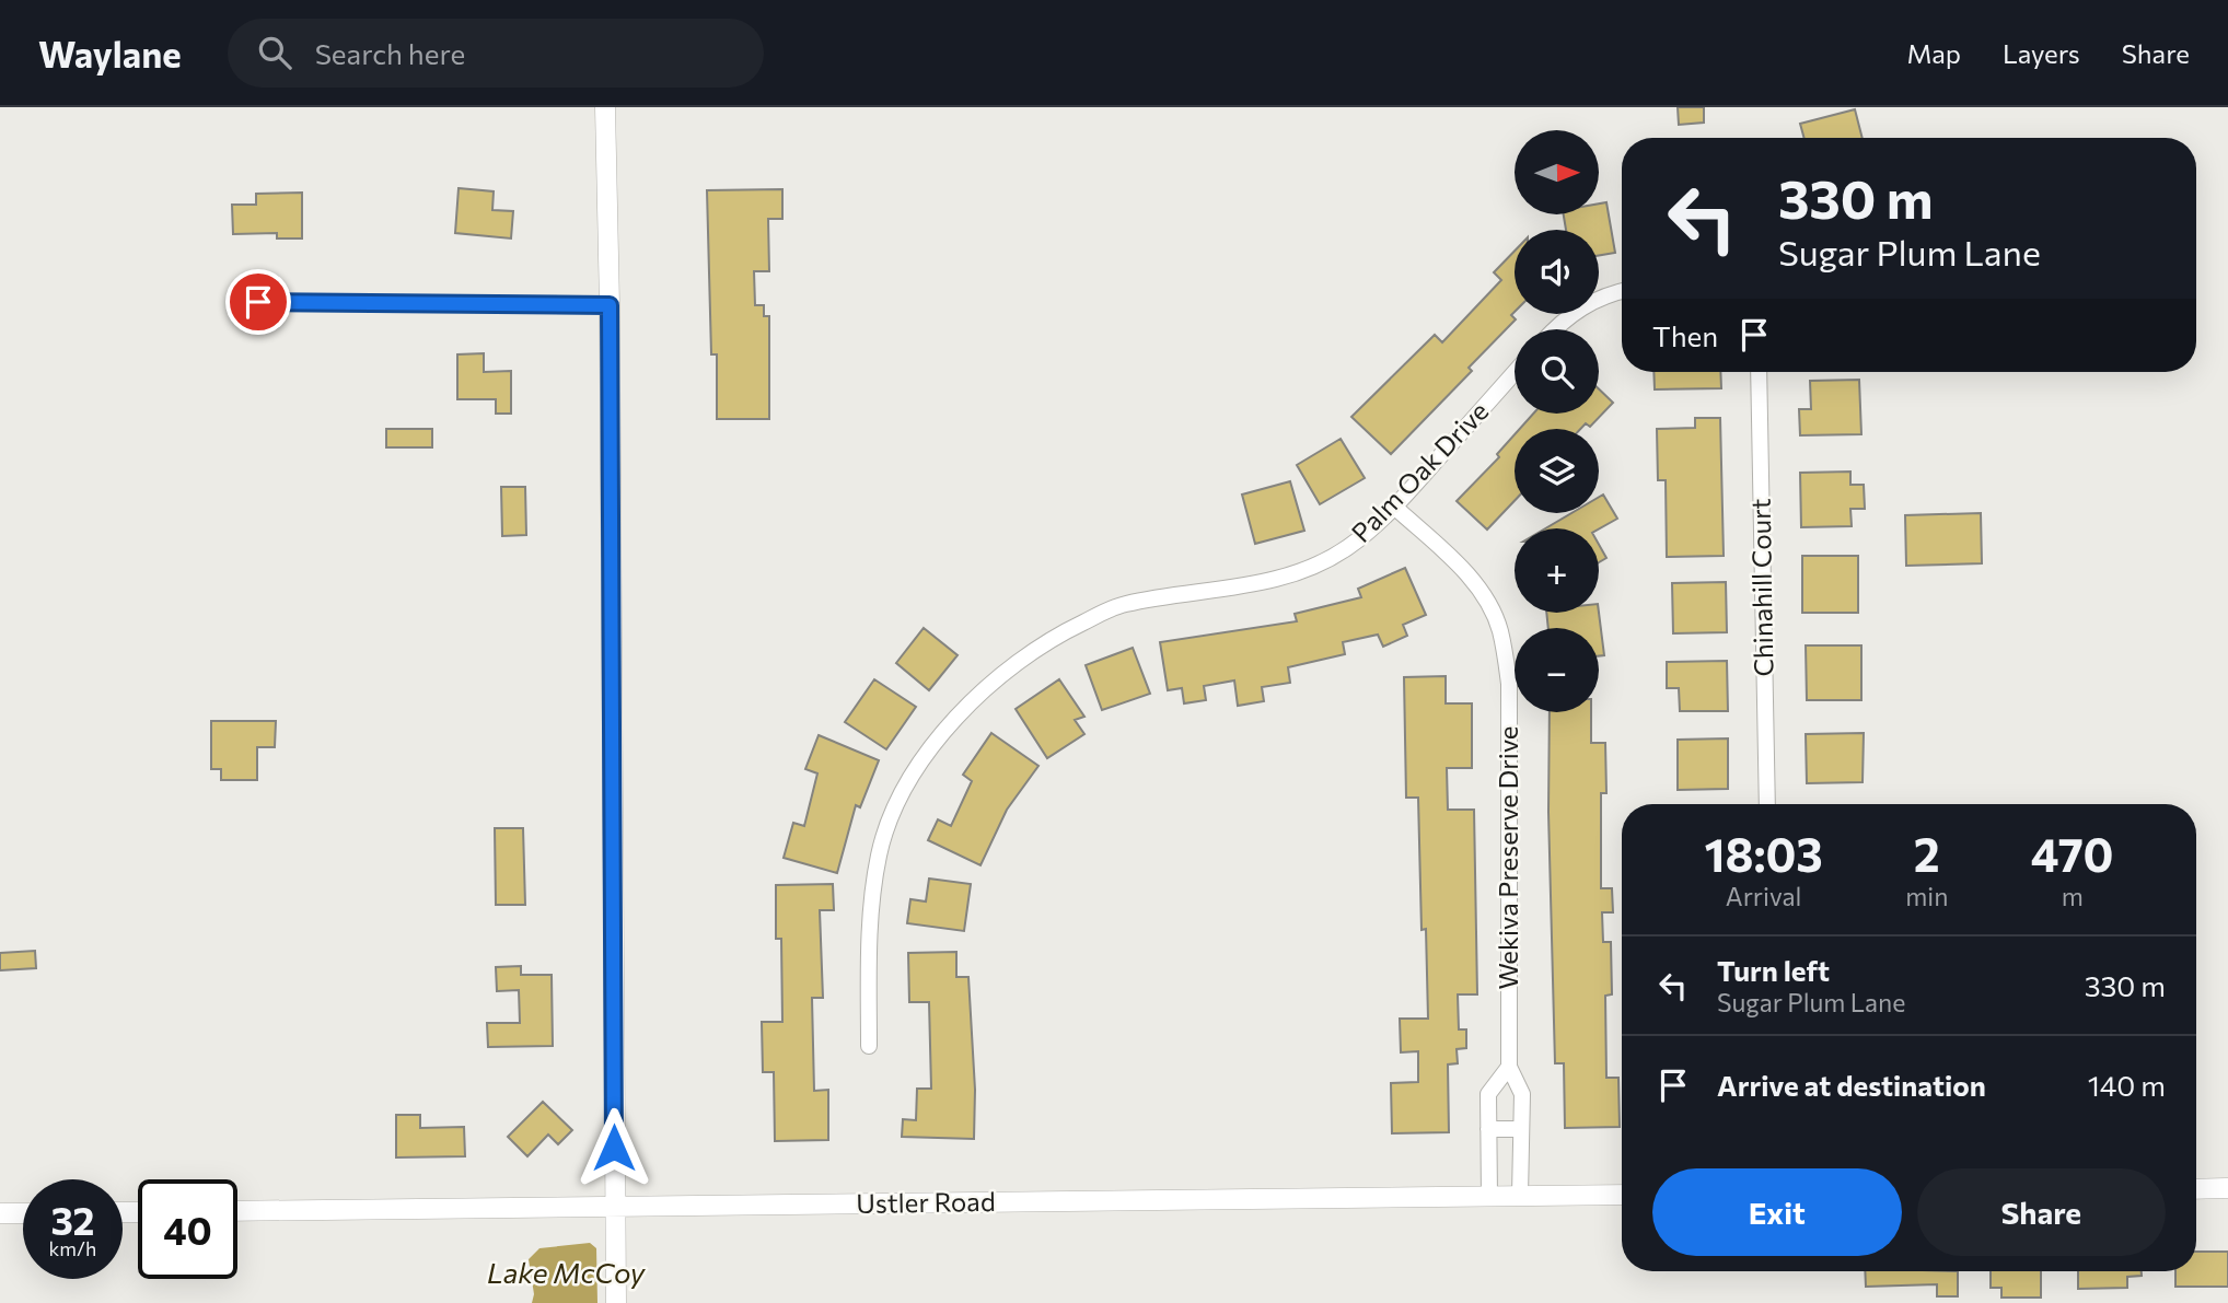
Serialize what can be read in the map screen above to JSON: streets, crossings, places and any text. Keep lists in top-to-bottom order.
{
  "streets": {
    "street": [
      "Palm Oak Drive",
      "Chinahill Court",
      "Wekiva Preserve Drive",
      "Ustler Road"
    ]
  },
  "crossings": [
    ["Palm Oak Drive", "Wekiva Preserve Drive"],
    ["Wekiva Preserve Drive", "Ustler Road"]
  ],
  "water": ["Lake McCoy"],
  "north": "right",
  "page": {
    "header": "Waylane",
    "search": "Search here",
    "nav": ["Map", "Layers", "Share"],
    "map_buttons": ["+", "−"],
    "turn": ["330 m", "Sugar Plum Lane"],
    "then": "Then",
    "eta": [
      "18:03",
      "Arrival",
      "2",
      "min",
      "470",
      "m"
    ],
    "list": [
      {
        "name": "Turn left",
        "note": "Sugar Plum Lane",
        "value": "330 m"
      },
      {
        "name": "Arrive at destination",
        "value": "140 m"
      }
    ],
    "buttons": ["Exit", "Share"],
    "speed": "32 km/h",
    "limit": "40"
  }
}
